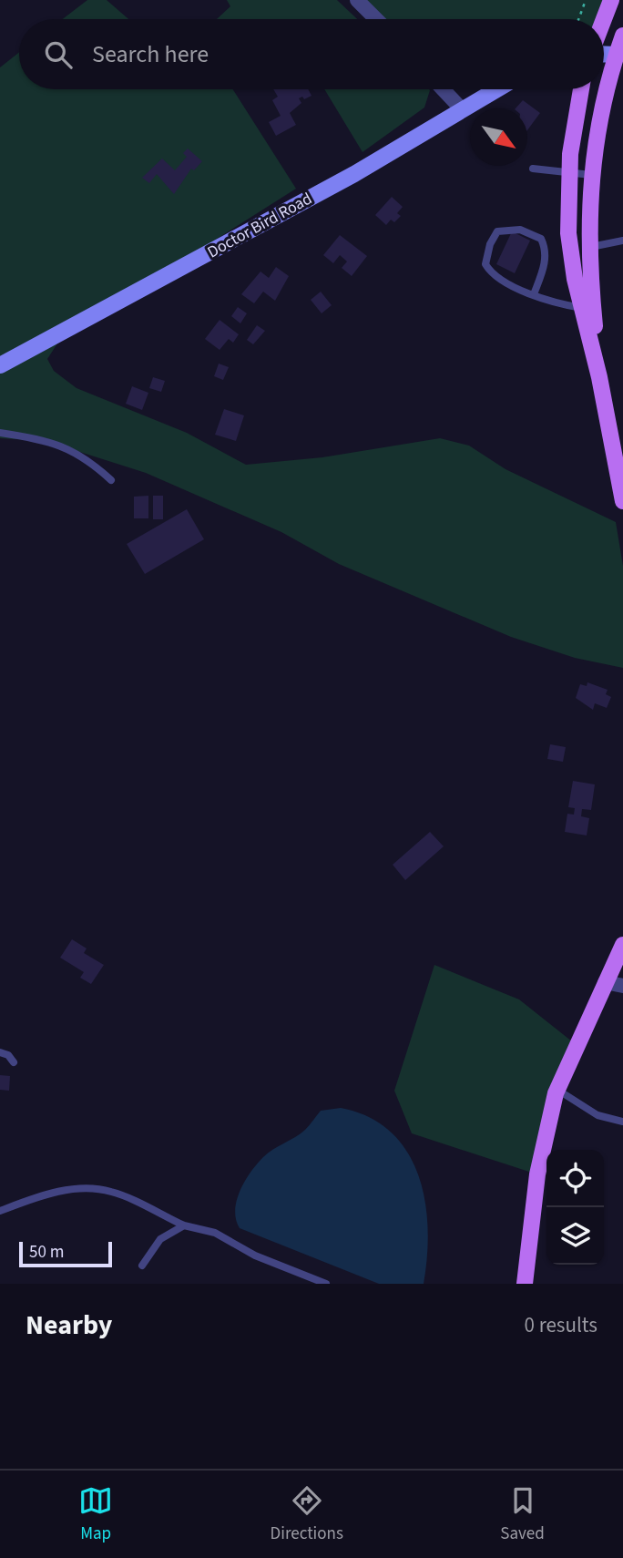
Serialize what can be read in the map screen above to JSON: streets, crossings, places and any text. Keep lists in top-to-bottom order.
{
  "streets": {
    "main road": ["Doctor Bird Road"]
  },
  "scale_bar": "50 m",
  "north": "bottom right",
  "page": {
    "search": "Search here",
    "scale": "50 m",
    "heading": ["Nearby", "0 results"],
    "nav": ["Map", "Directions", "Saved"]
  }
}
